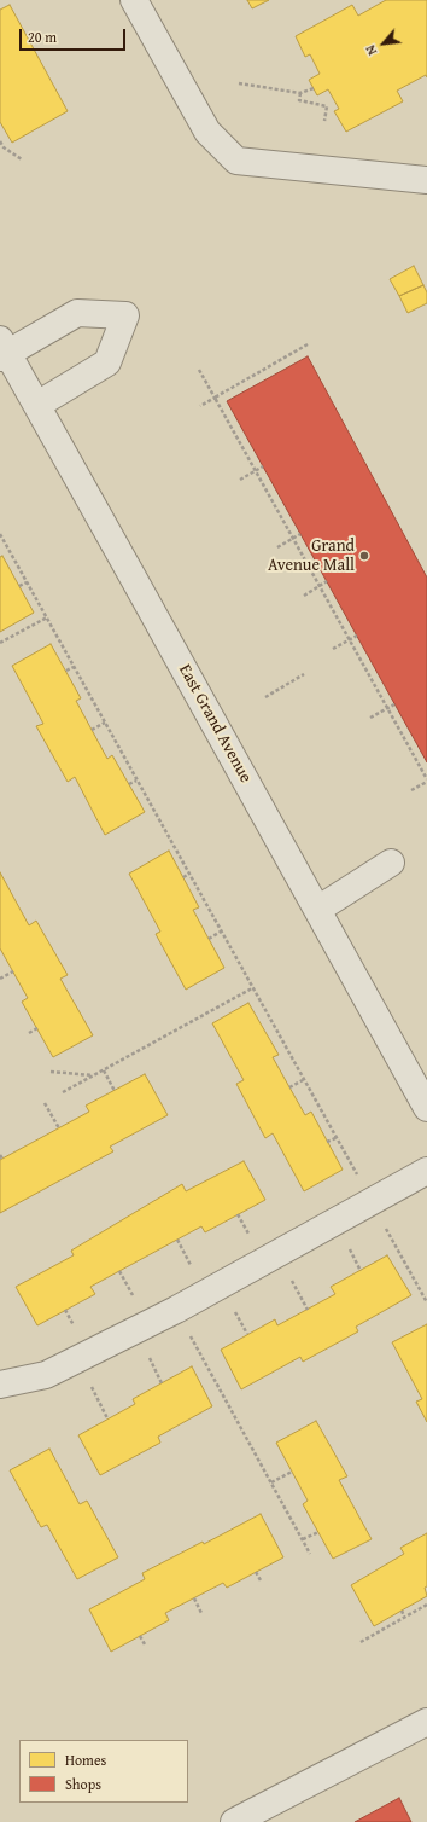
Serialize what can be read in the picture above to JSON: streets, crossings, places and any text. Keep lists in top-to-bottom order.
{
  "streets": {
    "street": ["East Grand Avenue"]
  },
  "places": ["Grand Avenue Mall"],
  "legend": ["Homes", "Shops"],
  "scale_bar": "20 m",
  "north": "bottom left"
}
